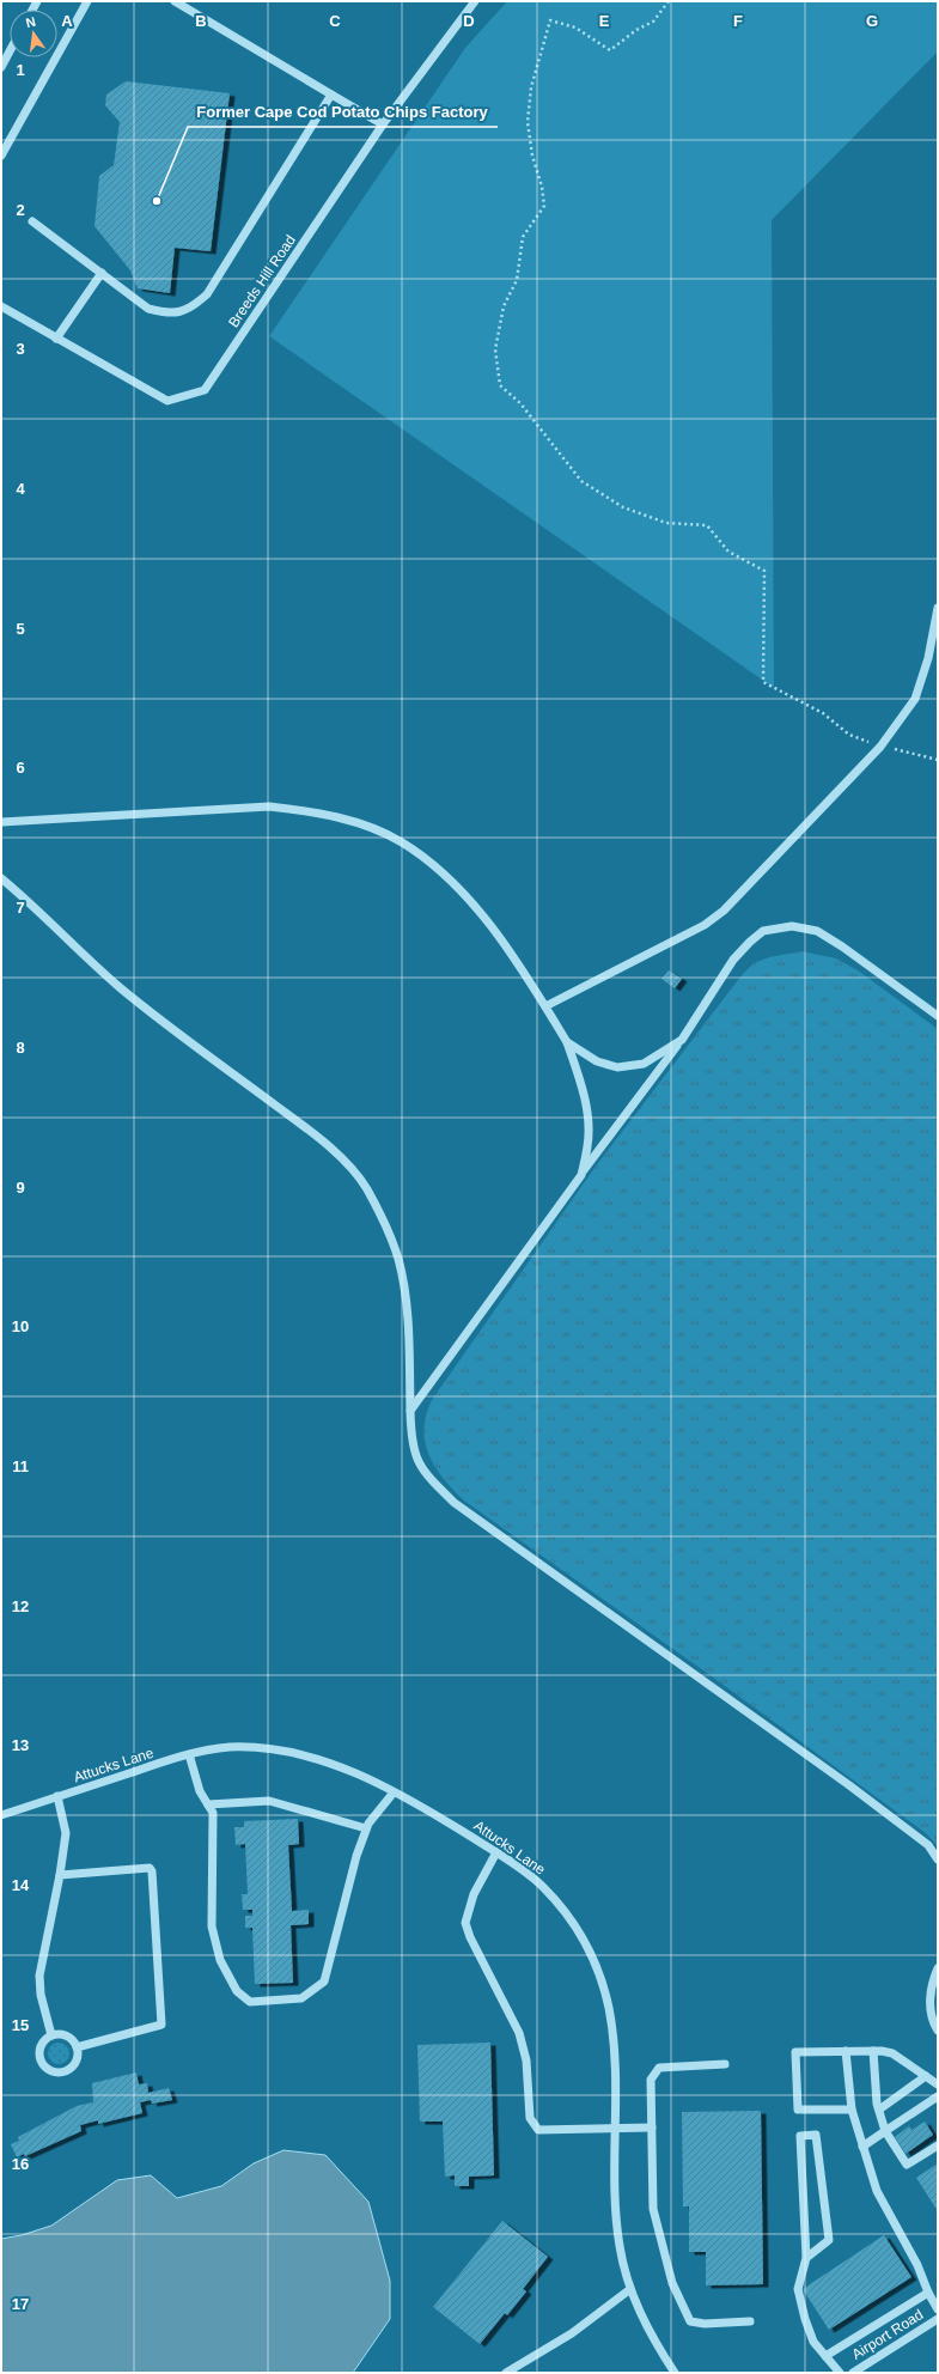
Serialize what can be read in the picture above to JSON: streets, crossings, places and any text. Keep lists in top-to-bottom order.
{
  "streets": {
    "street": ["Breeds Hill Road", "Attucks Lane", "Airport Road"]
  },
  "places": ["Former Cape Cod Potato Chips Factory"],
  "north": "top",
  "grid": {
    "columns": [
      "A",
      "B",
      "C",
      "D",
      "E",
      "F",
      "G"
    ],
    "rows": [
      "1",
      "2",
      "3",
      "4",
      "5",
      "6",
      "7",
      "8",
      "9",
      "10",
      "11",
      "12",
      "13",
      "14",
      "15",
      "16",
      "17"
    ]
  }
}
